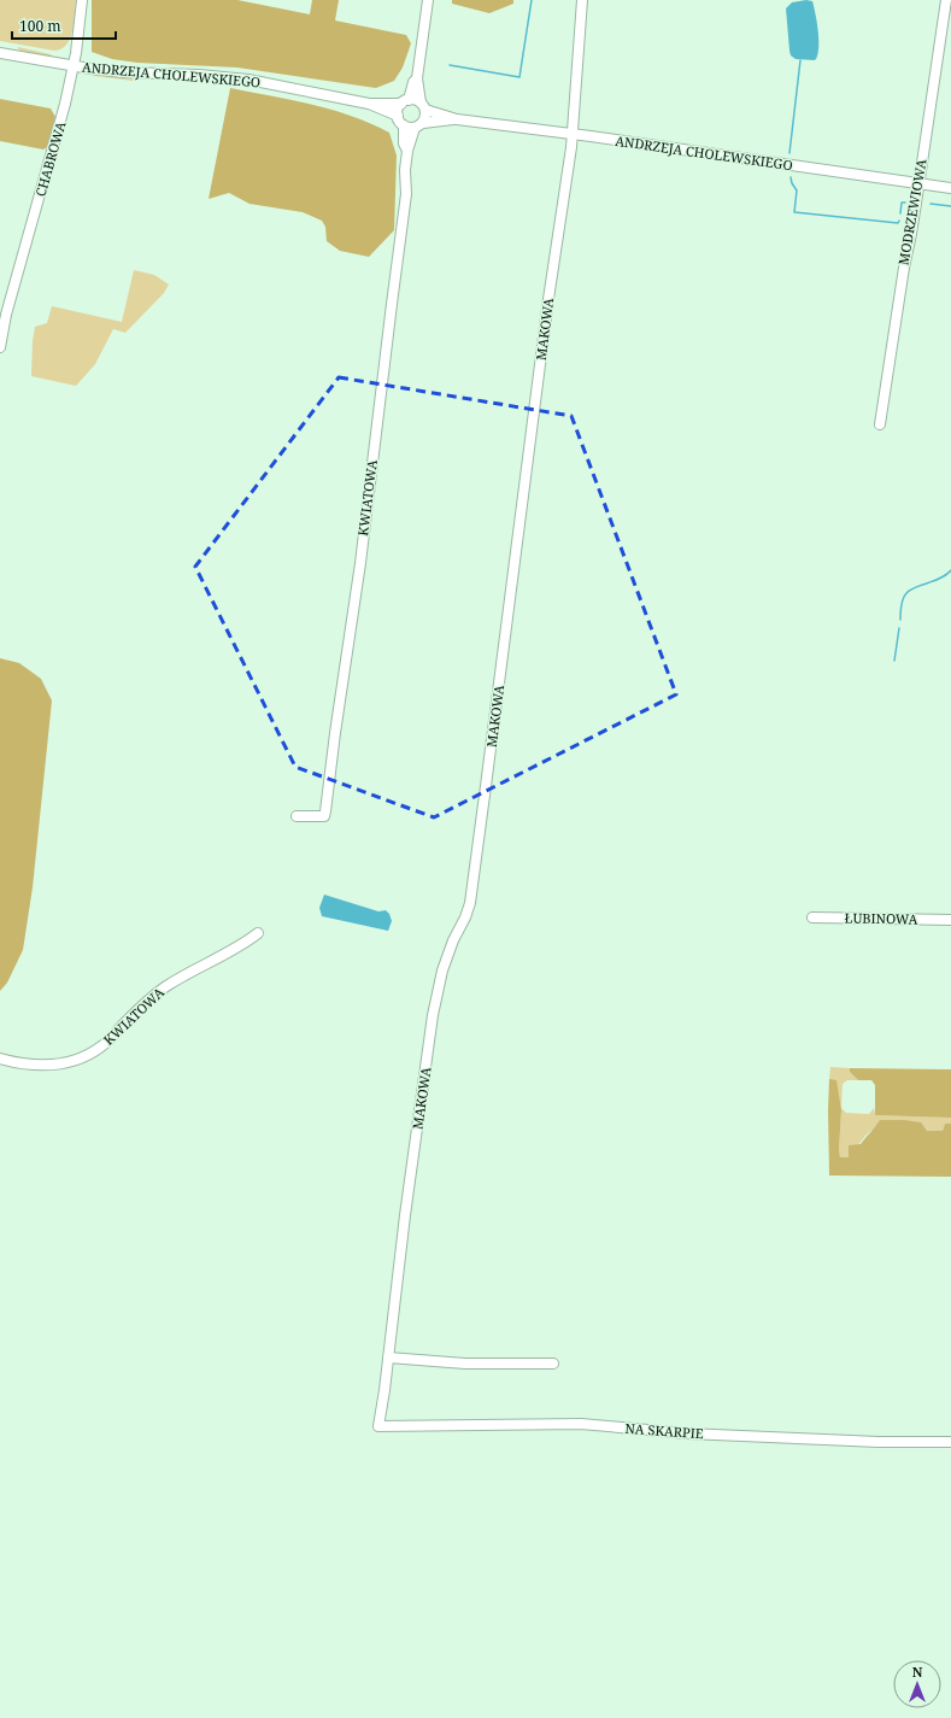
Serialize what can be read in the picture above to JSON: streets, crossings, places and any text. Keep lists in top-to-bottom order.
{
  "streets": {
    "street": [
      "ANDRZEJA CHOLEWSKIEGO",
      "CHABROWA",
      "MODRZEWIOWA",
      "MAKOWA",
      "KWIATOWA",
      "ŁUBINOWA",
      "NA SKARPIE"
    ]
  },
  "crossings": [
    ["ANDRZEJA CHOLEWSKIEGO", "CHABROWA"],
    ["ANDRZEJA CHOLEWSKIEGO", "MODRZEWIOWA"],
    ["ANDRZEJA CHOLEWSKIEGO", "MAKOWA"],
    ["ANDRZEJA CHOLEWSKIEGO", "KWIATOWA"],
    ["MAKOWA", "NA SKARPIE"]
  ],
  "scale_bar": "100 m",
  "north": "top"
}
